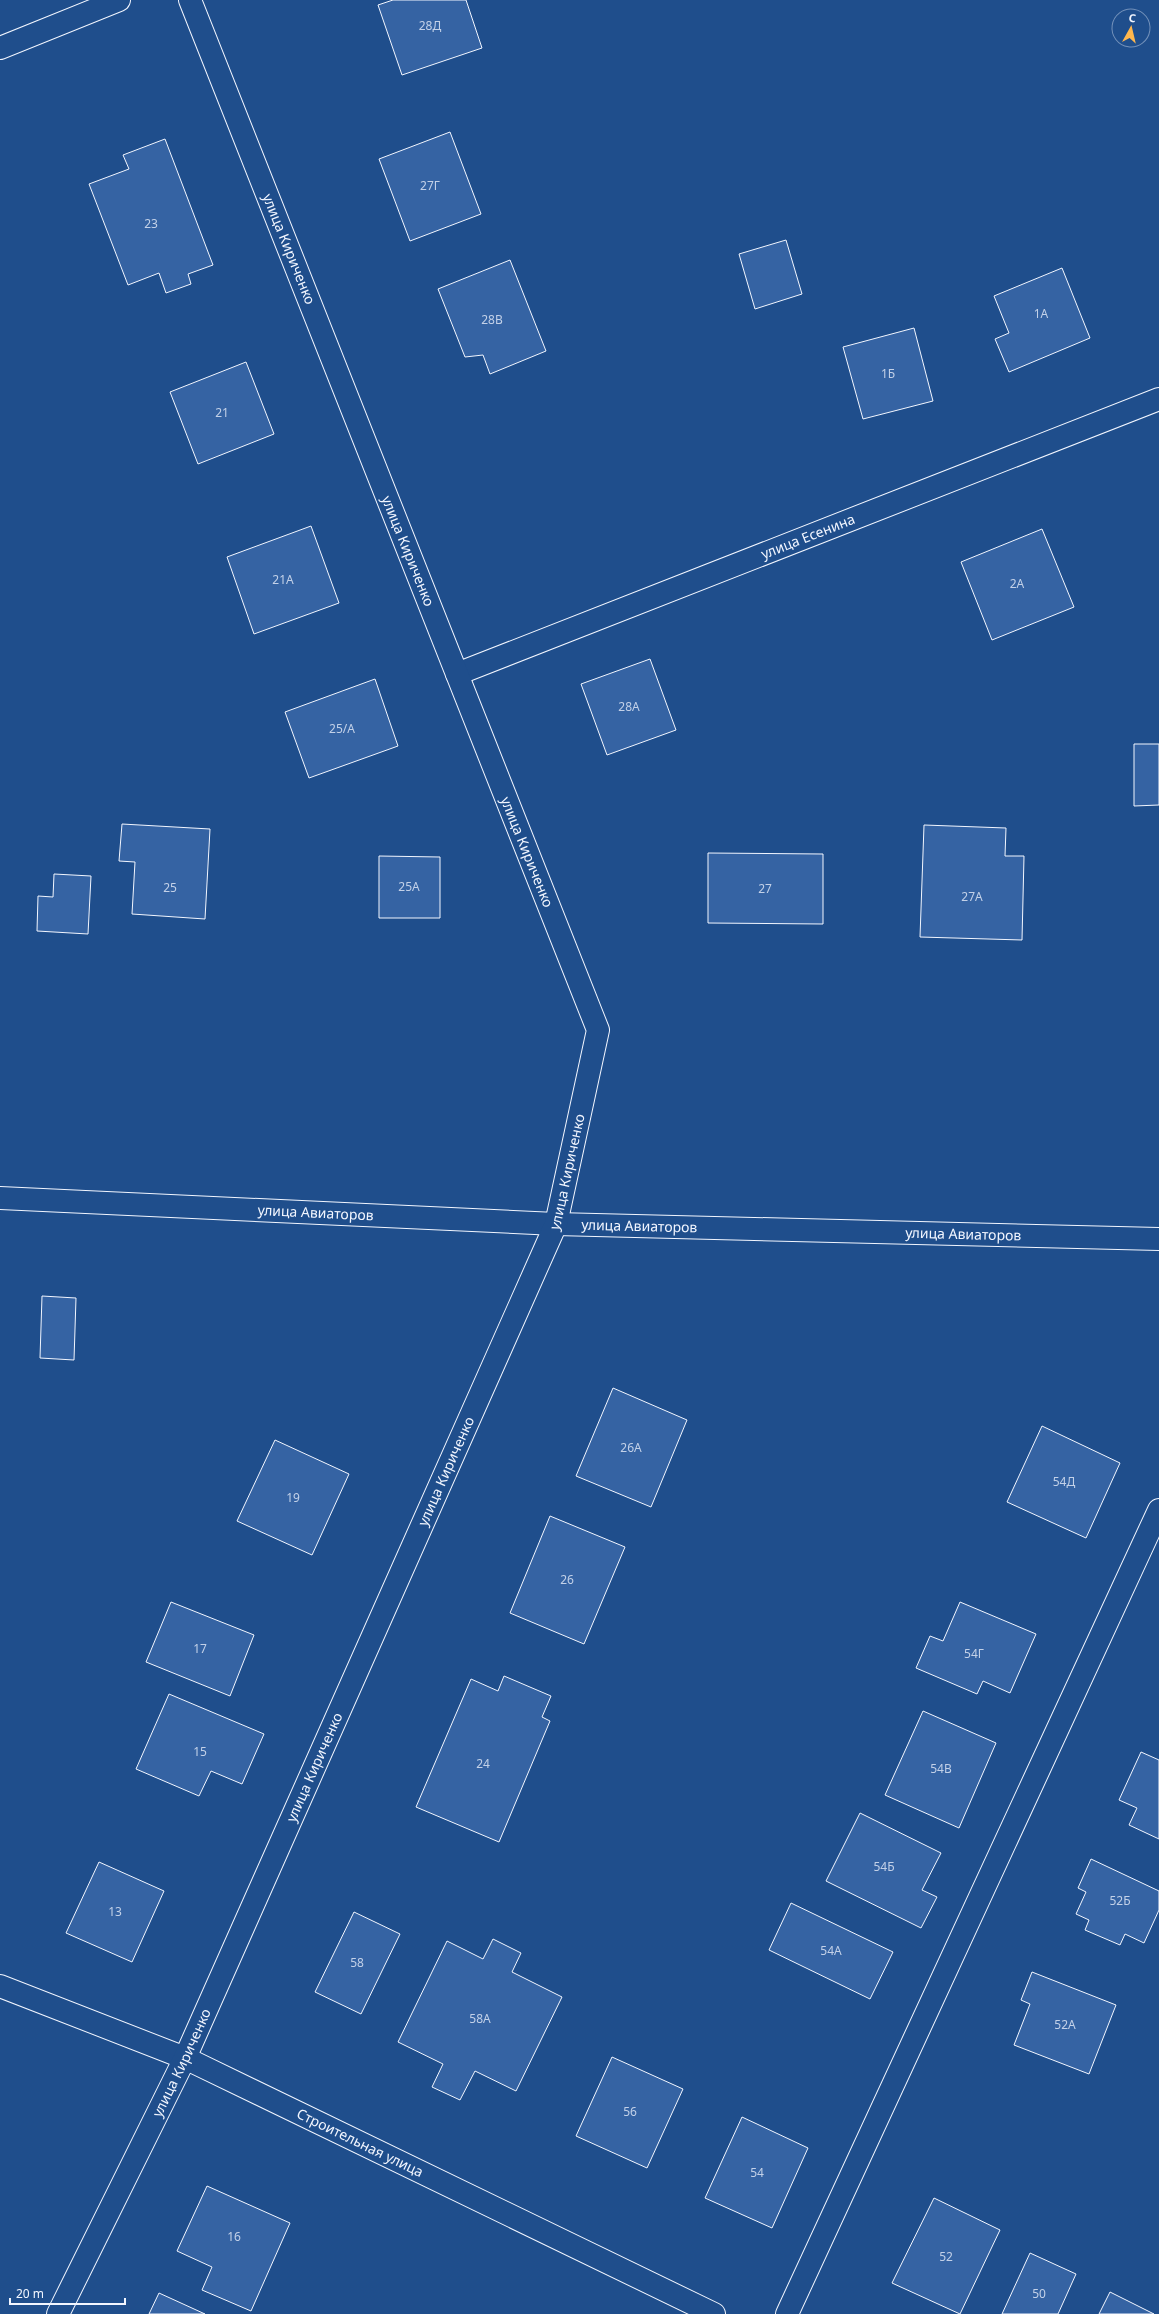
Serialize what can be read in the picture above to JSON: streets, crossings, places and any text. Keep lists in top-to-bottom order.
{
  "streets": {
    "street": [
      "улица Кириченко",
      "улица Есенина",
      "улица Авиаторов",
      "Строительная улица"
    ]
  },
  "crossings": [
    ["улица Кириченко", "улица Есенина"],
    ["улица Кириченко", "улица Авиаторов"],
    ["улица Кириченко", "Строительная улица"]
  ],
  "house_numbers": [
    "28Д",
    "27Г",
    "23",
    "1А",
    "28В",
    "1Б",
    "21",
    "21А",
    "2А",
    "28А",
    "25/А",
    "25А",
    "25",
    "27",
    "27А",
    "26А",
    "54Д",
    "19",
    "26",
    "17",
    "54Г",
    "15",
    "24",
    "54В",
    "54Б",
    "52Б",
    "13",
    "54А",
    "58",
    "58А",
    "52А",
    "56",
    "54",
    "16",
    "52",
    "50"
  ],
  "scale_bar": "20 m",
  "north": "top"
}
